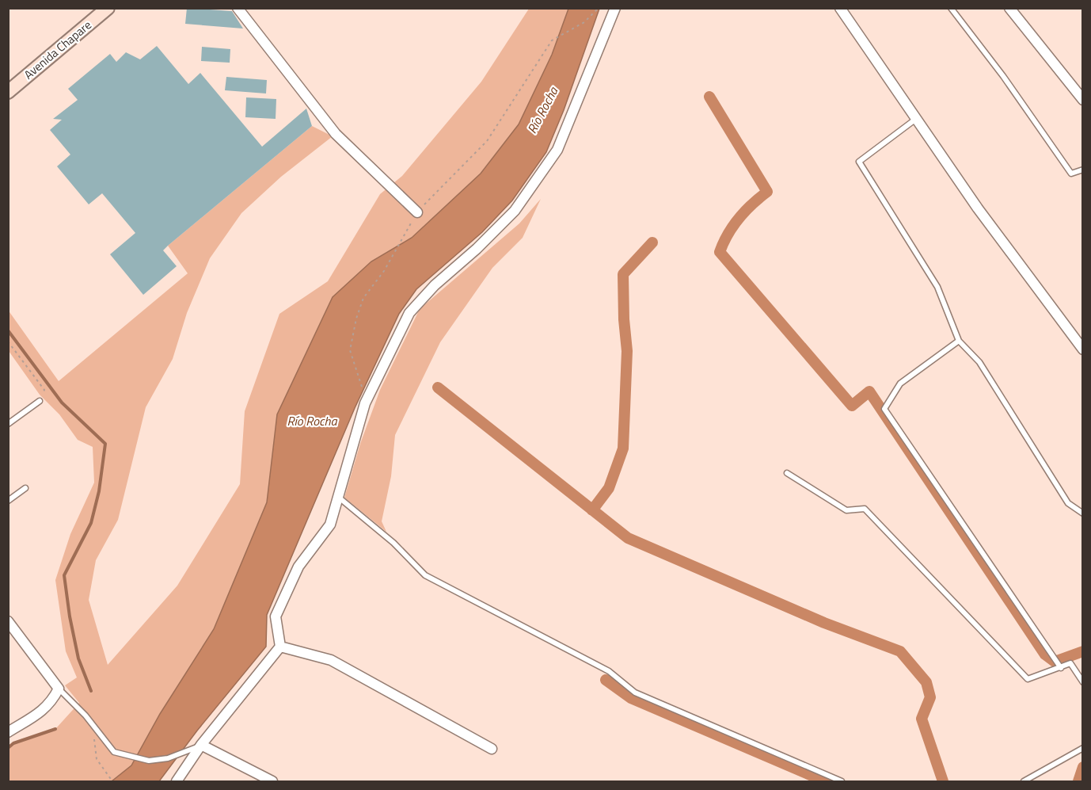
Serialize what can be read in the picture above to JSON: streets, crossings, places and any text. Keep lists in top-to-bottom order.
{
  "streets": {
    "main road": ["Avenida Chapare"]
  },
  "water": ["Río Rocha"]
}
